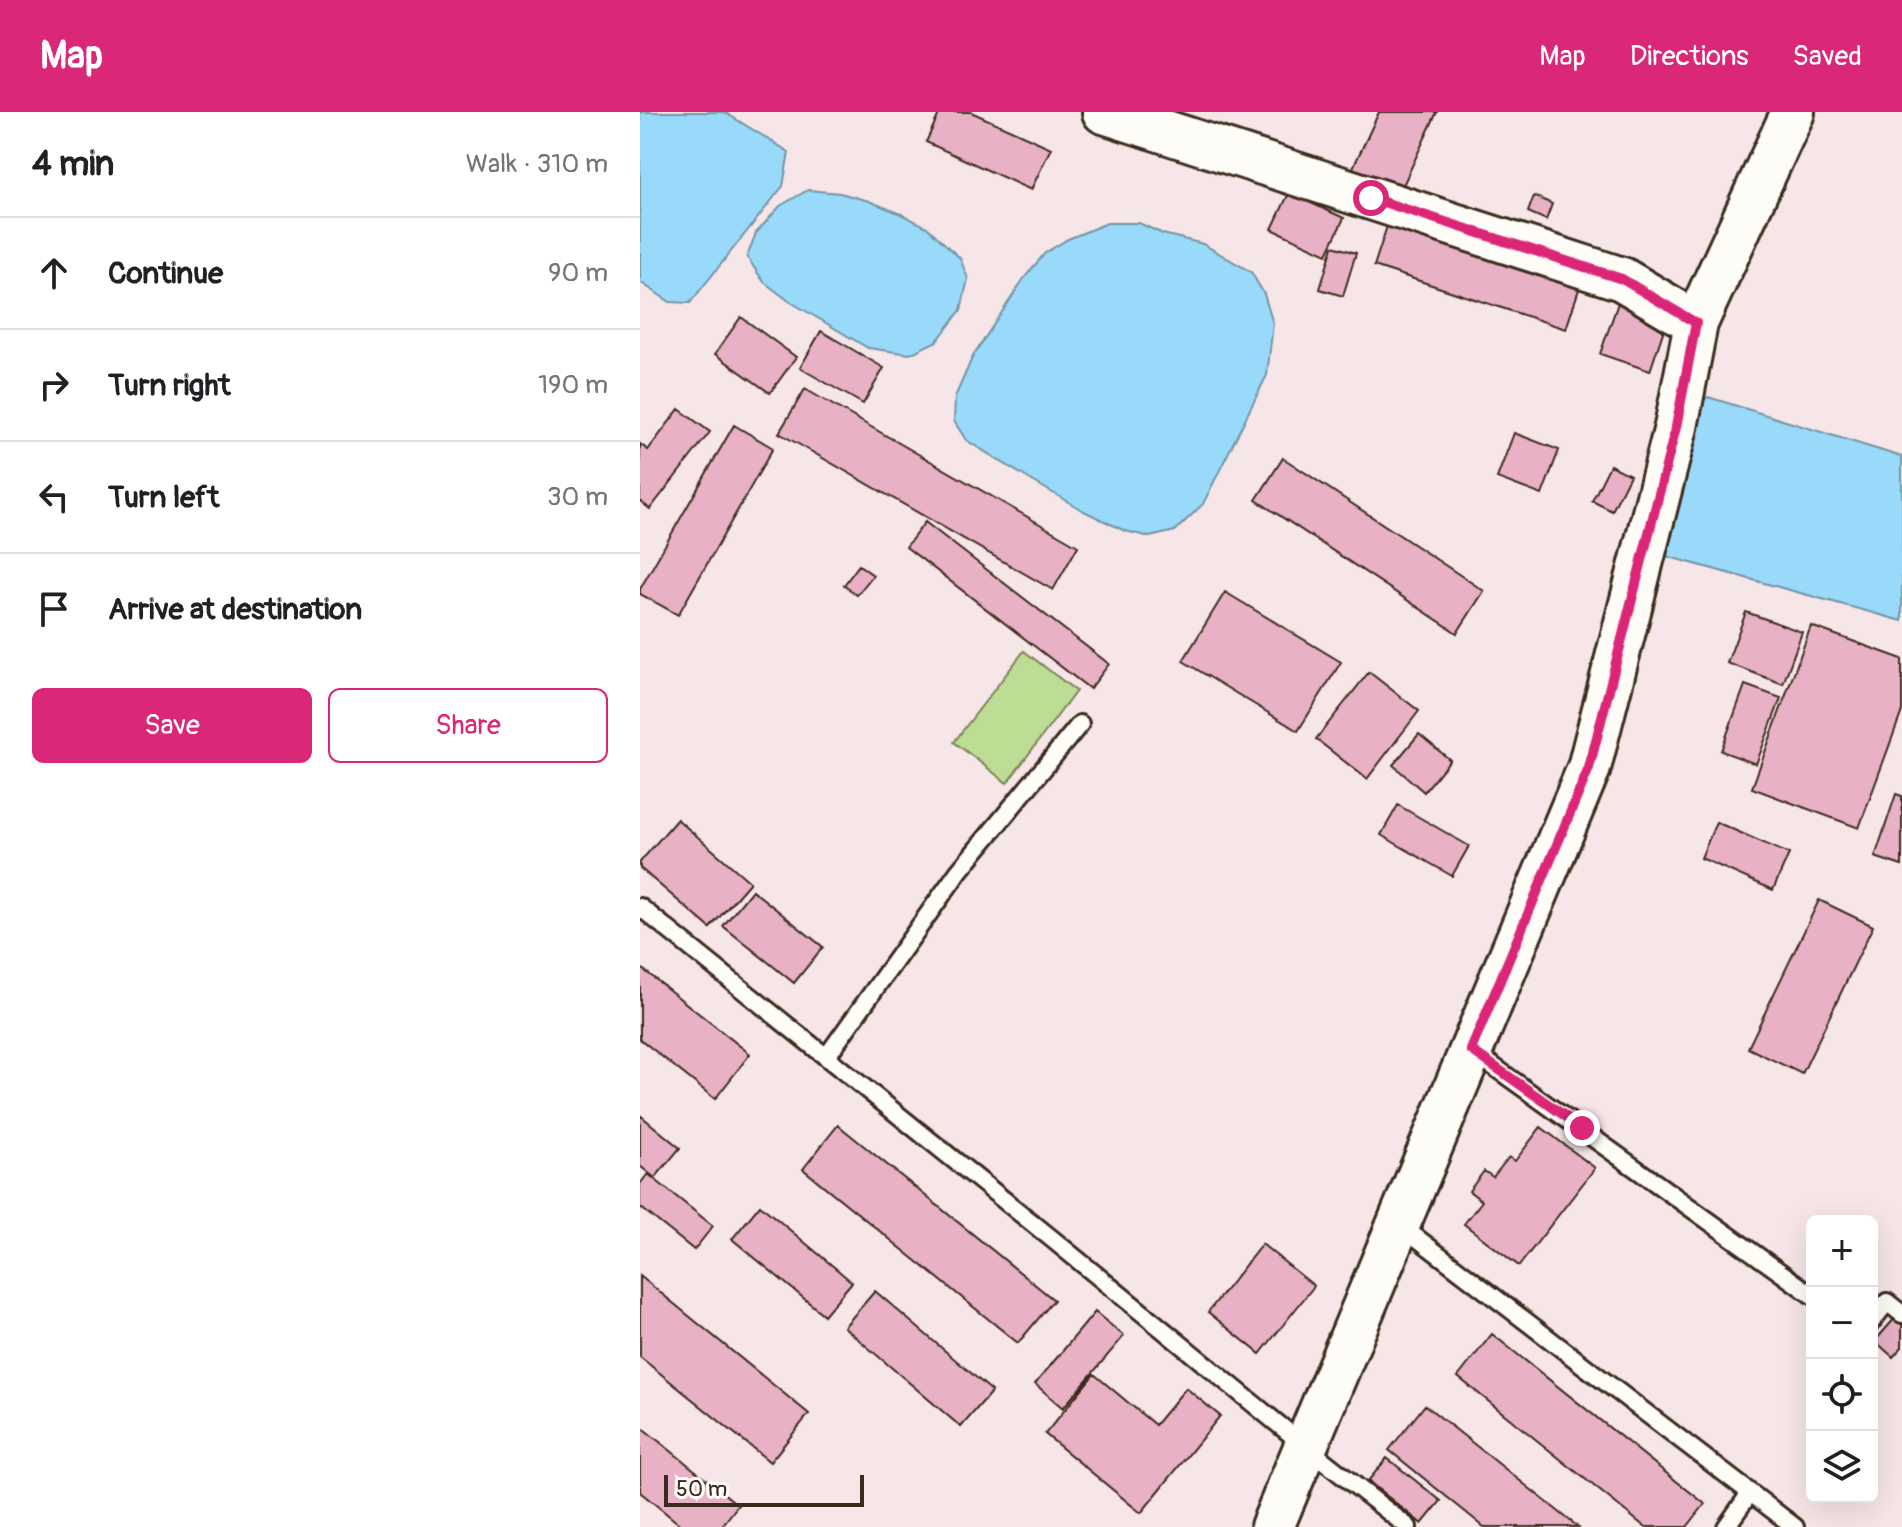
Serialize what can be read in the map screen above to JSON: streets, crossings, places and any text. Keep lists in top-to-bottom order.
{
  "scale_bar": "50 m",
  "page": {
    "header": "Map",
    "nav": ["Map", "Directions", "Saved"],
    "heading": ["4 min", "Walk · 310 m"],
    "list": [
      ["Continue", "90 m"],
      ["Turn right", "190 m"],
      ["Turn left", "30 m"],
      "Arrive at destination"
    ],
    "buttons": ["Save", "Share"],
    "map_buttons": ["+", "−"],
    "scale": "50 m"
  }
}
